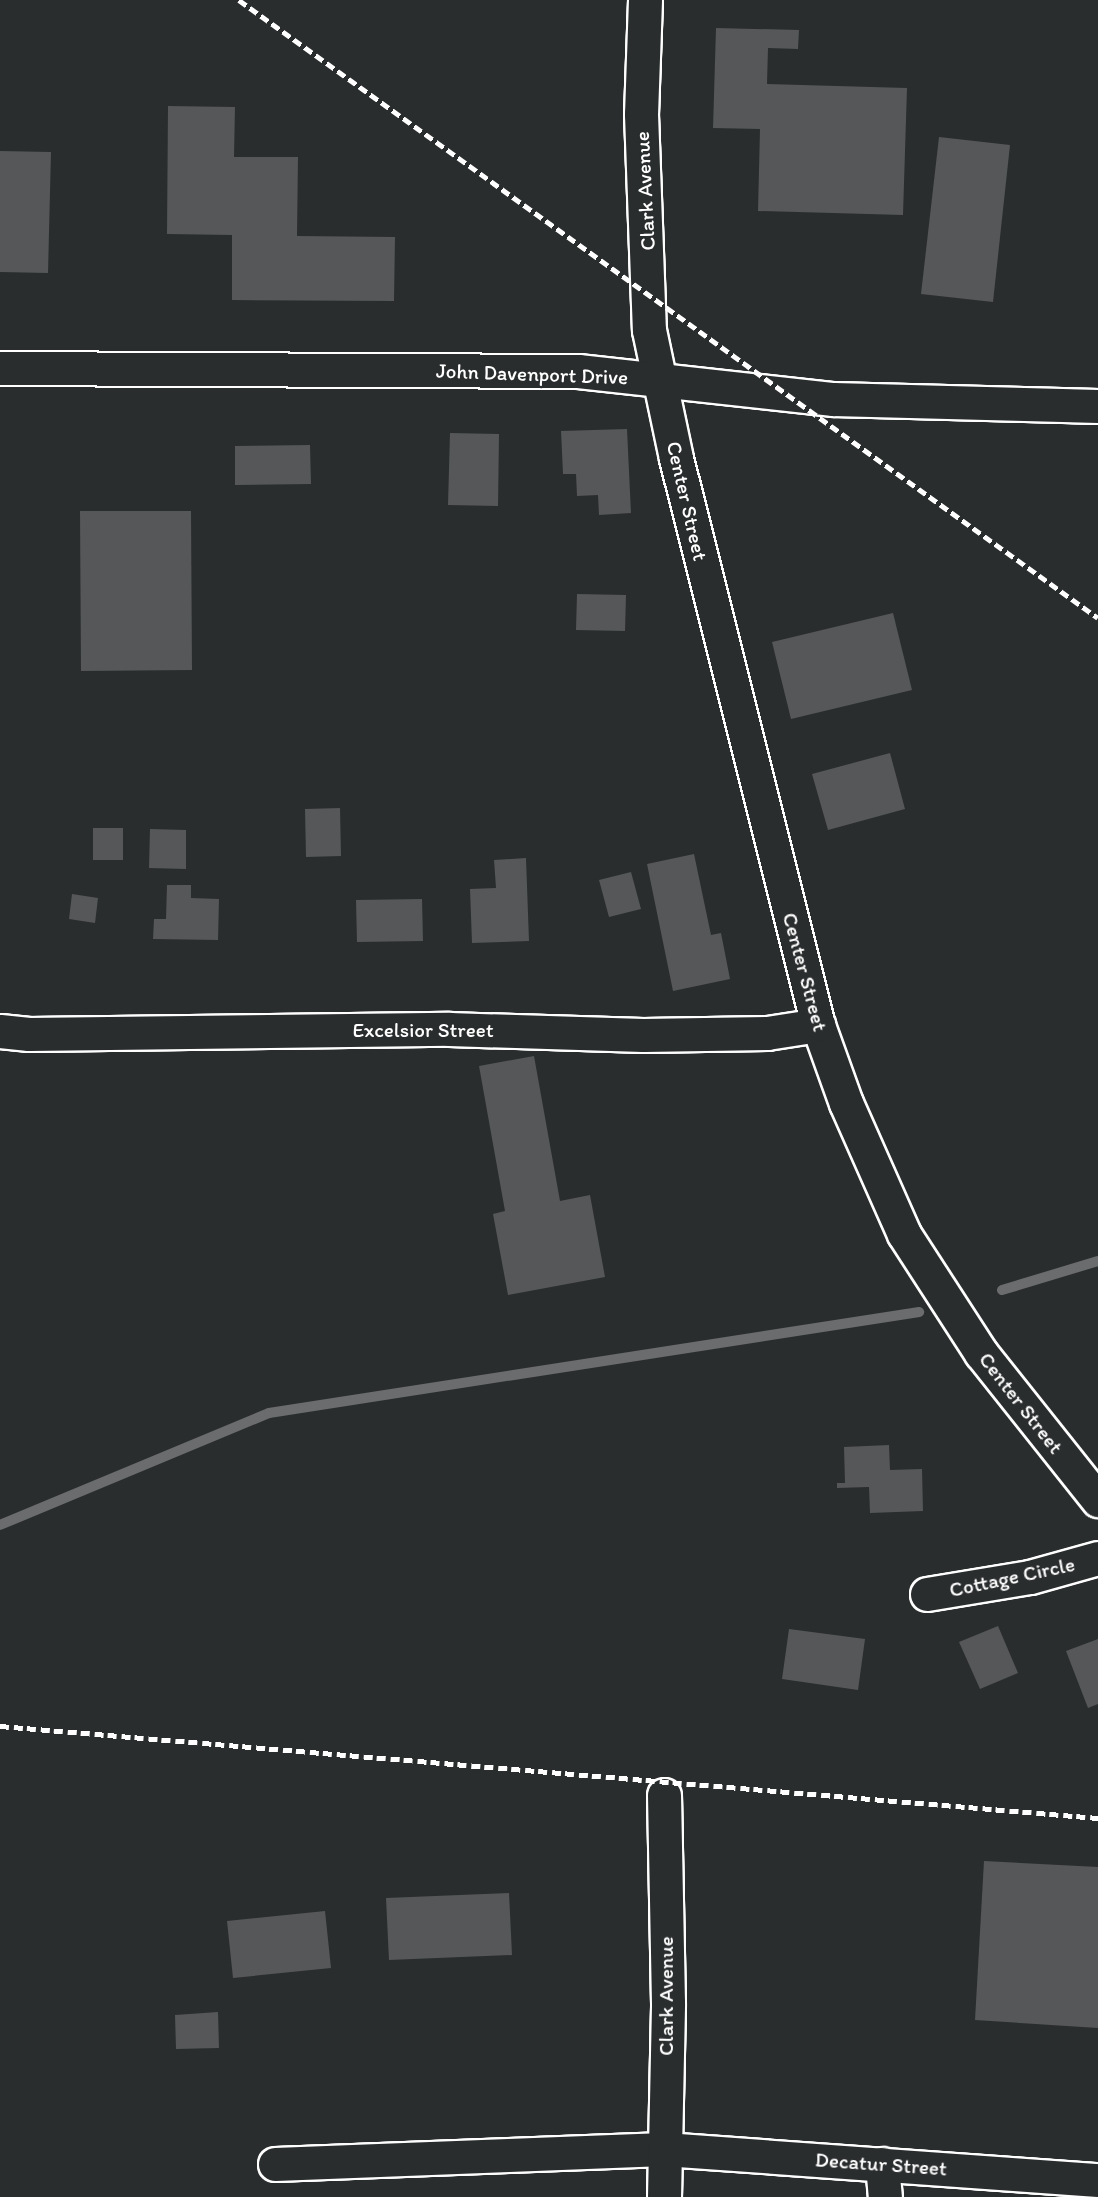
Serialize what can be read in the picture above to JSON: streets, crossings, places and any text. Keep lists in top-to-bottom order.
{
  "streets": {
    "street": [
      "Clark Avenue",
      "John Davenport Drive",
      "Center Street",
      "Excelsior Street",
      "Cottage Circle",
      "Decatur Street"
    ]
  },
  "crossings": [
    ["Clark Avenue", "John Davenport Drive"],
    ["Clark Avenue", "Center Street"],
    ["Clark Avenue", "Decatur Street"],
    ["John Davenport Drive", "Center Street"],
    ["Center Street", "Excelsior Street"]
  ]
}
